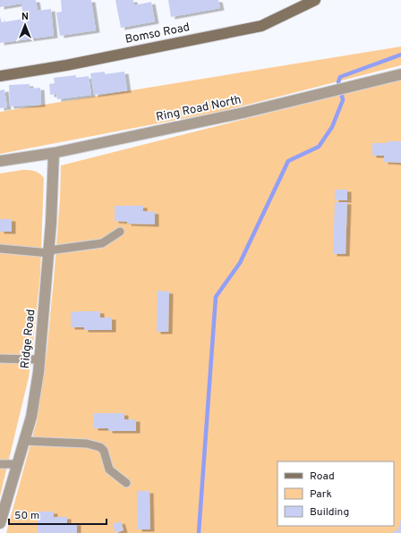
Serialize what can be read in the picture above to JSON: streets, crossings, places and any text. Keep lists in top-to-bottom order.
{
  "streets": {
    "street": ["Bomso Road", "Ring Road North", "Ridge Road"]
  },
  "crossings": [
    ["Ring Road North", "Ridge Road"]
  ],
  "legend": ["Road", "Park", "Building"],
  "scale_bar": "50 m",
  "north": "top"
}
